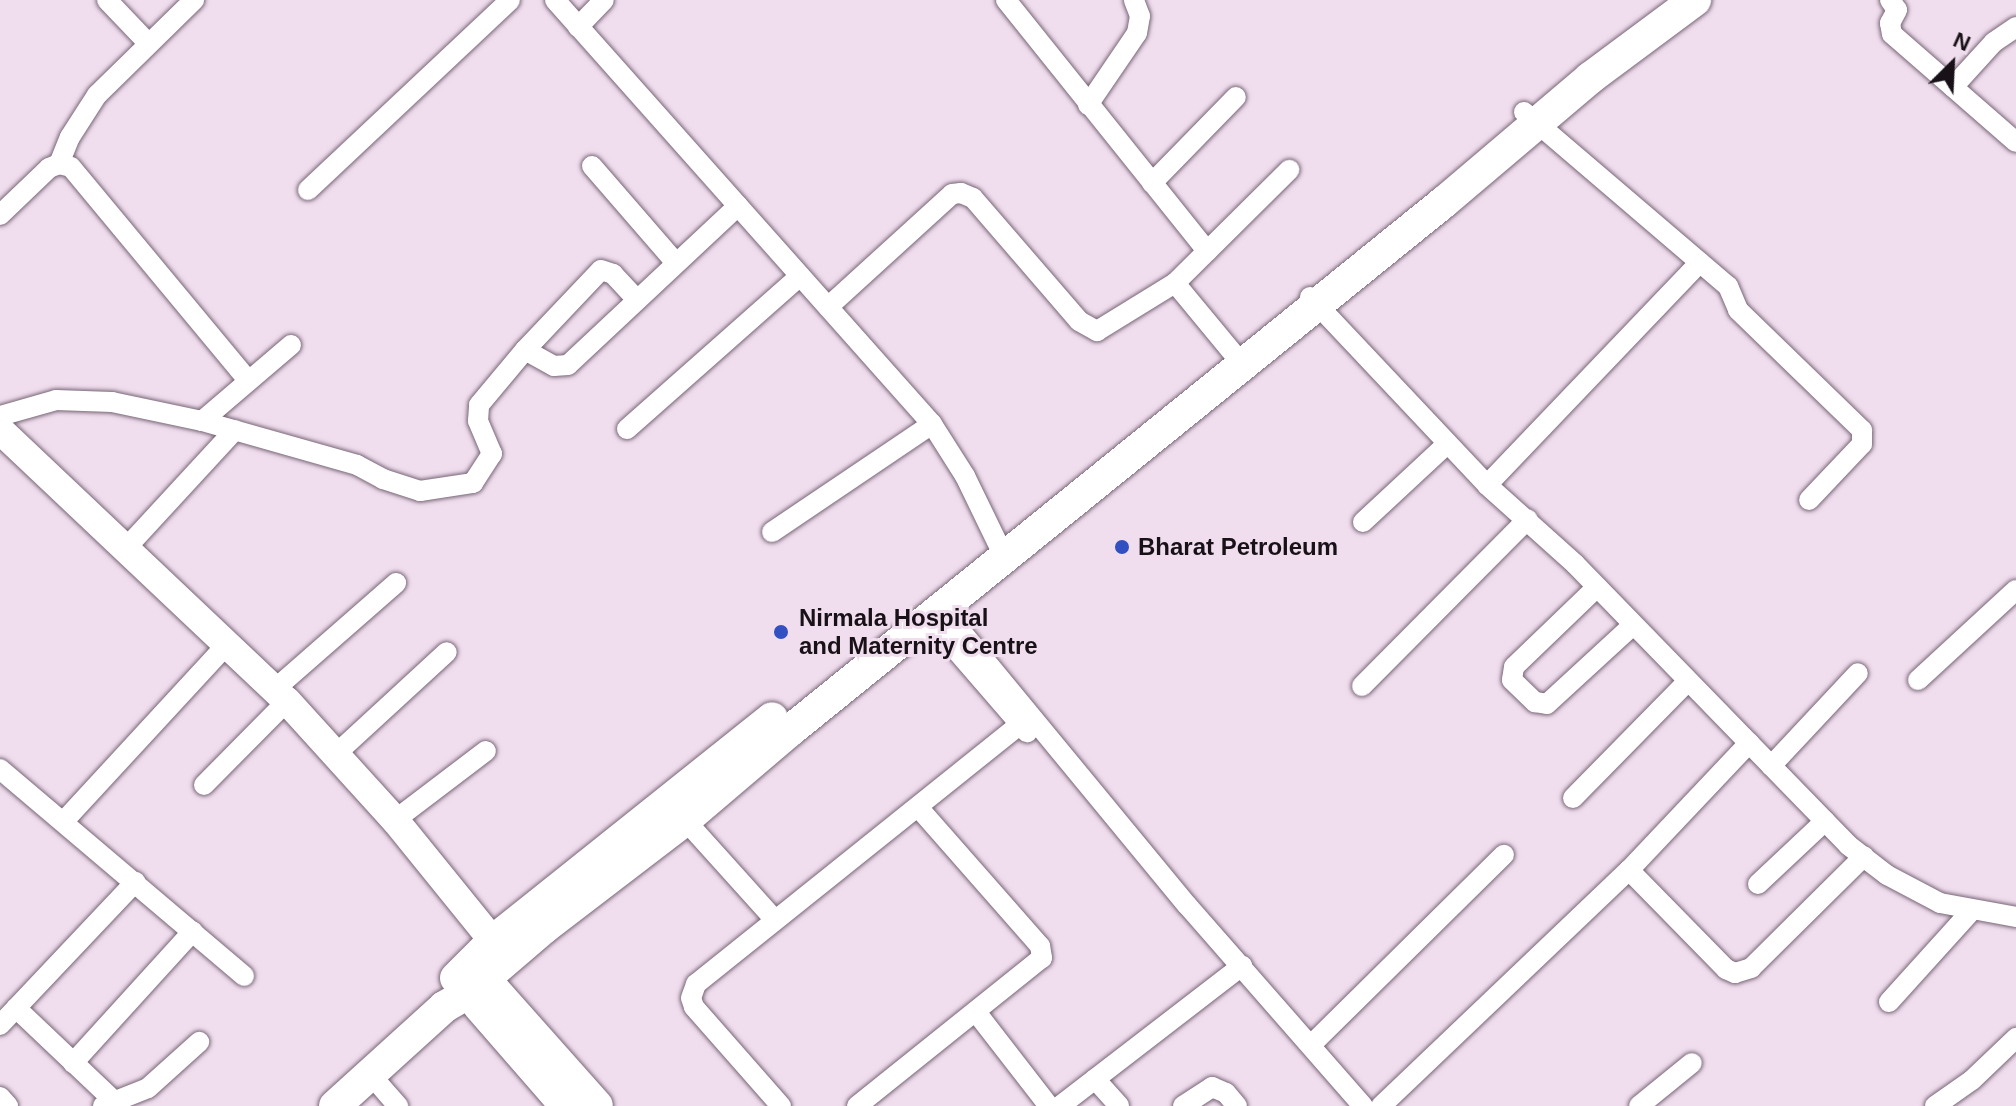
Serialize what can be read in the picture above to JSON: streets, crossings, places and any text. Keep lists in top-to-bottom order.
{
  "places": ["Bharat Petroleum", "Nirmala Hospital and Maternity Centre"],
  "north": "top right"
}
